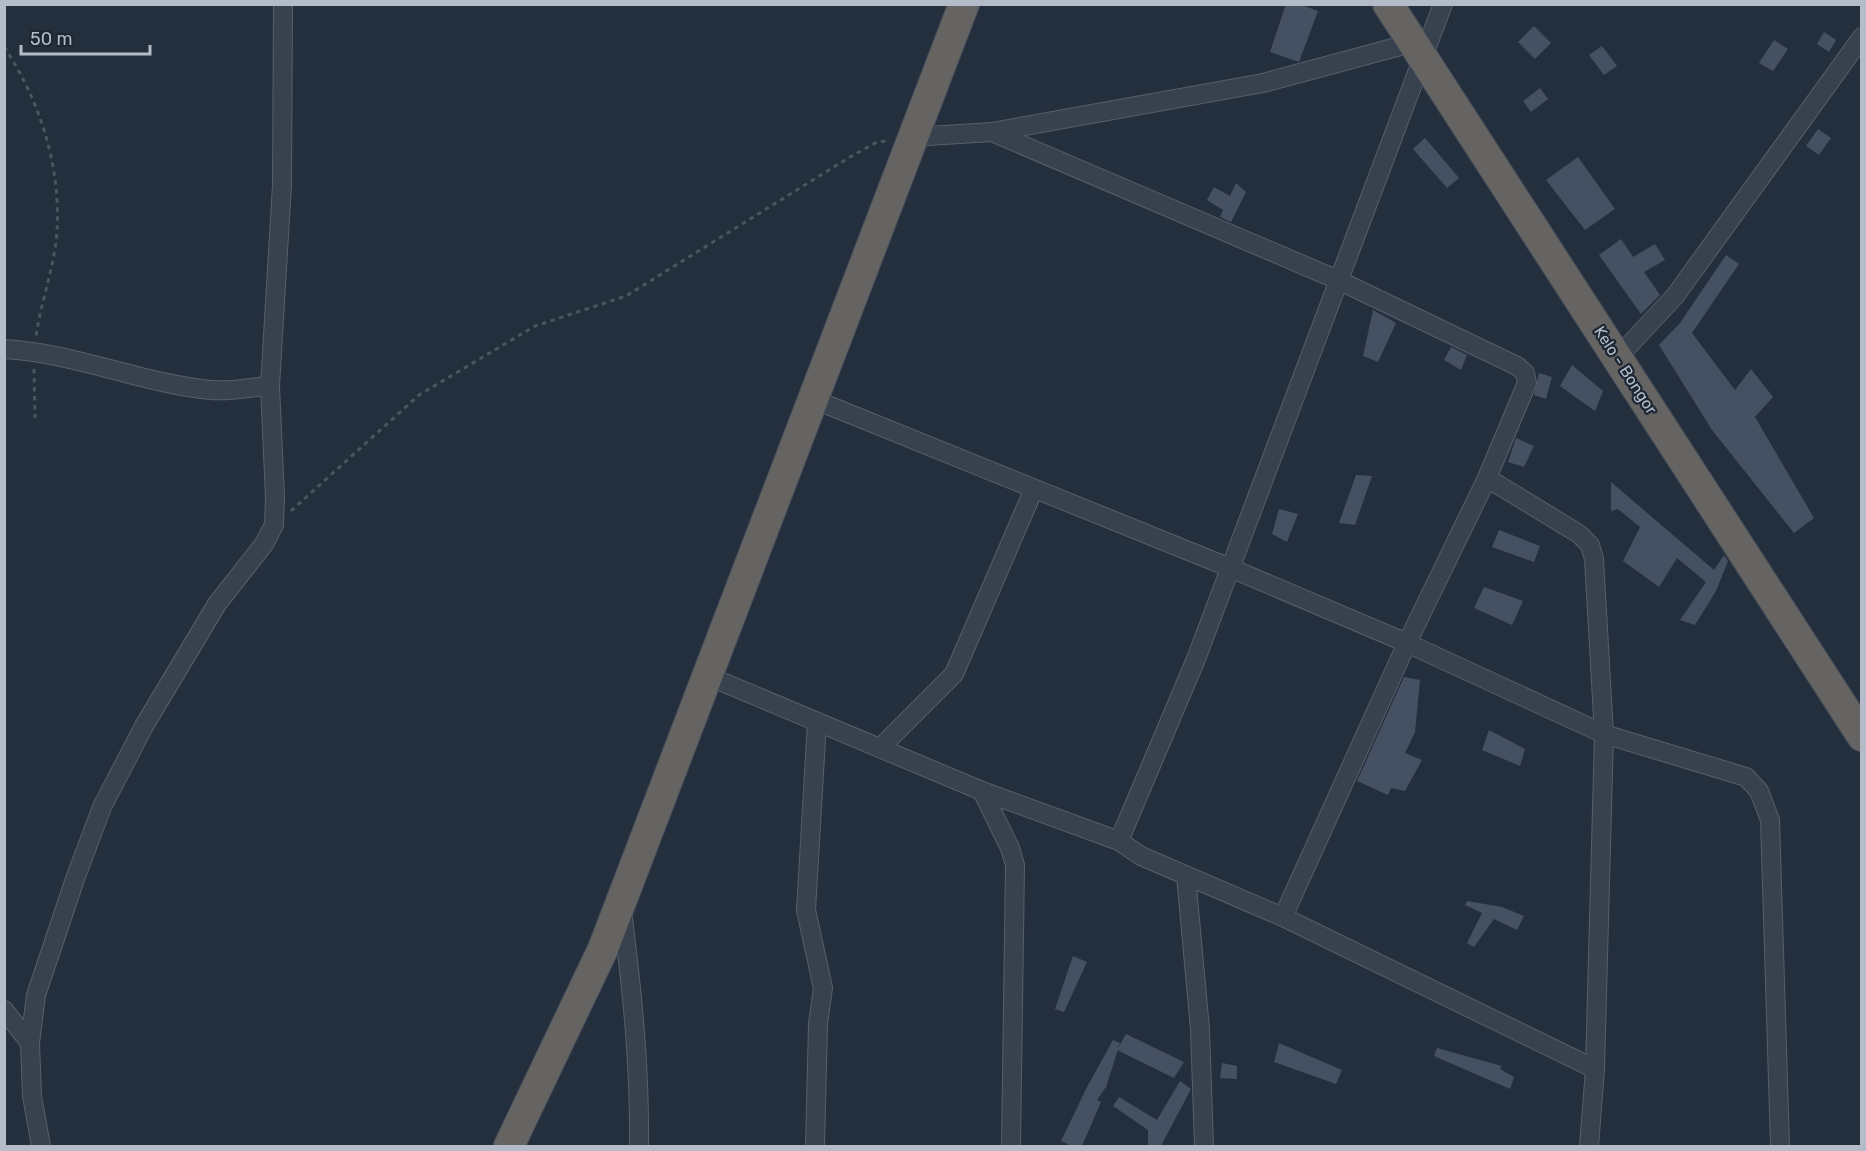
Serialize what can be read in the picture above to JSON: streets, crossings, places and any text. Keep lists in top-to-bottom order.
{
  "streets": {
    "highway": ["Kelo - Bongor"]
  },
  "scale_bar": "50 m"
}
